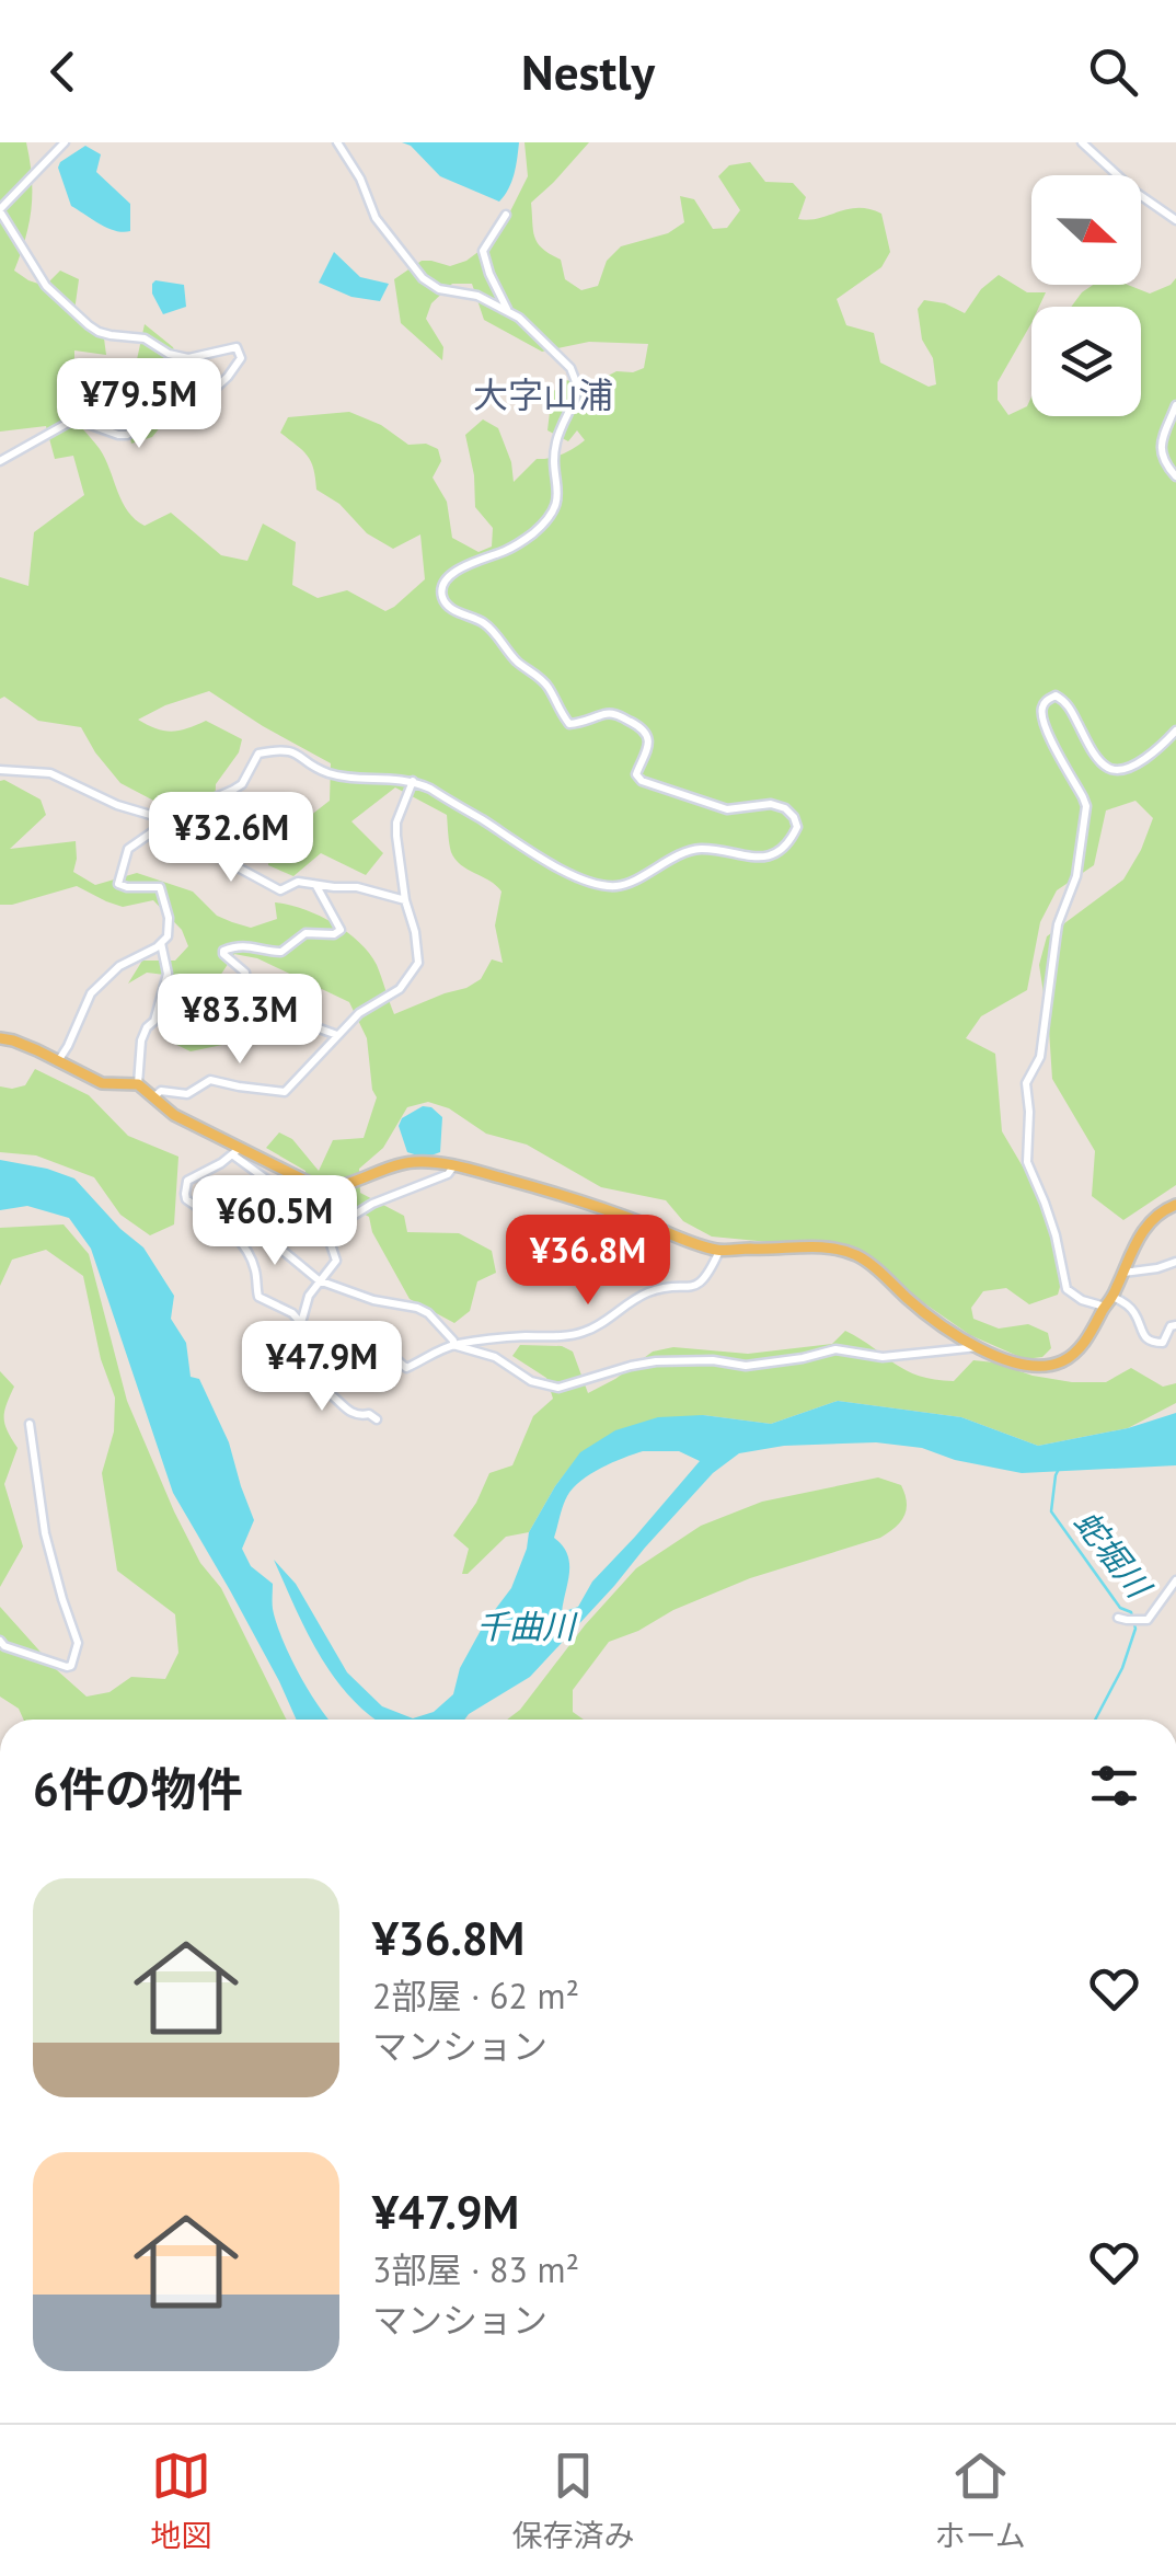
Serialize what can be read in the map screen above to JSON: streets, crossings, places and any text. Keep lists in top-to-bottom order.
{
  "districts": ["大字山浦"],
  "water": ["蛇堀川", "千曲川"],
  "north": "right",
  "page": {
    "header": "Nestly",
    "price": [
      "¥79.5M",
      "¥32.6M",
      "¥83.3M",
      "¥60.5M",
      "¥36.8M",
      "¥47.9M"
    ],
    "heading": "6件の物件",
    "list": [
      {
        "name": "¥36.8M",
        "note": "2部屋 · 62 m² · マンション"
      },
      {
        "name": "¥47.9M",
        "note": "3部屋 · 83 m² · マンション"
      }
    ],
    "tabs": ["地図", "保存済み", "ホーム"]
  }
}
